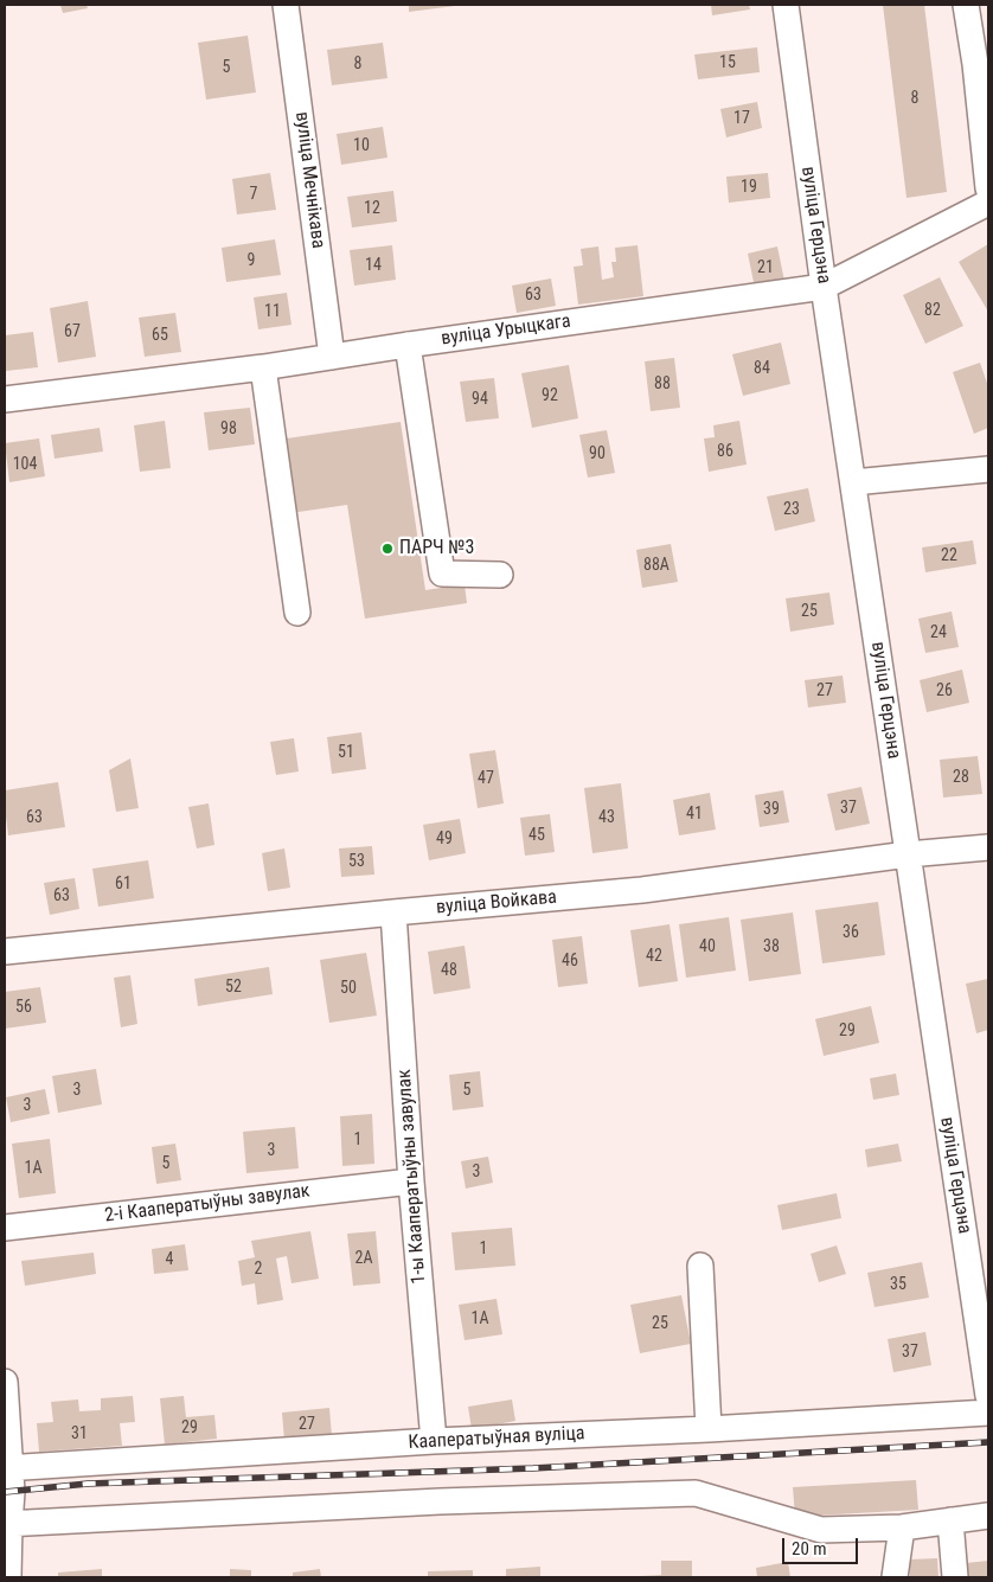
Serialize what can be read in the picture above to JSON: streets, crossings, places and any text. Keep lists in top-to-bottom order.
{
  "streets": {
    "street": [
      "вуліца Мечнікава",
      "вуліца Герцэна",
      "вуліца Урыцкага",
      "вуліца Войкава",
      "1-ы Кааператыўны завулак",
      "2-і Кааператыўны завулак",
      "Кааператыўная вуліца"
    ]
  },
  "crossings": [
    ["вуліца Мечнікава", "вуліца Урыцкага"],
    ["вуліца Герцэна", "вуліца Урыцкага"],
    ["вуліца Герцэна", "вуліца Войкава"],
    ["вуліца Войкава", "1-ы Кааператыўны завулак"],
    ["1-ы Кааператыўны завулак", "2-і Кааператыўны завулак"],
    ["1-ы Кааператыўны завулак", "Кааператыўная вуліца"]
  ],
  "places": ["ПАРЧ №3"],
  "house_numbers": [
    "15",
    "8",
    "5",
    "8",
    "17",
    "10",
    "19",
    "7",
    "12",
    "9",
    "14",
    "21",
    "63",
    "82",
    "11",
    "67",
    "65",
    "84",
    "88",
    "92",
    "94",
    "98",
    "86",
    "90",
    "104",
    "23",
    "22",
    "88А",
    "25",
    "24",
    "27",
    "26",
    "51",
    "28",
    "47",
    "37",
    "39",
    "41",
    "63",
    "43",
    "45",
    "49",
    "53",
    "61",
    "63",
    "36",
    "40",
    "38",
    "42",
    "46",
    "48",
    "52",
    "50",
    "56",
    "29",
    "3",
    "5",
    "3",
    "1",
    "3",
    "5",
    "1А",
    "3",
    "1",
    "2А",
    "4",
    "2",
    "35",
    "1А",
    "25",
    "37",
    "27",
    "29",
    "31"
  ],
  "scale_bar": "20 m"
}
